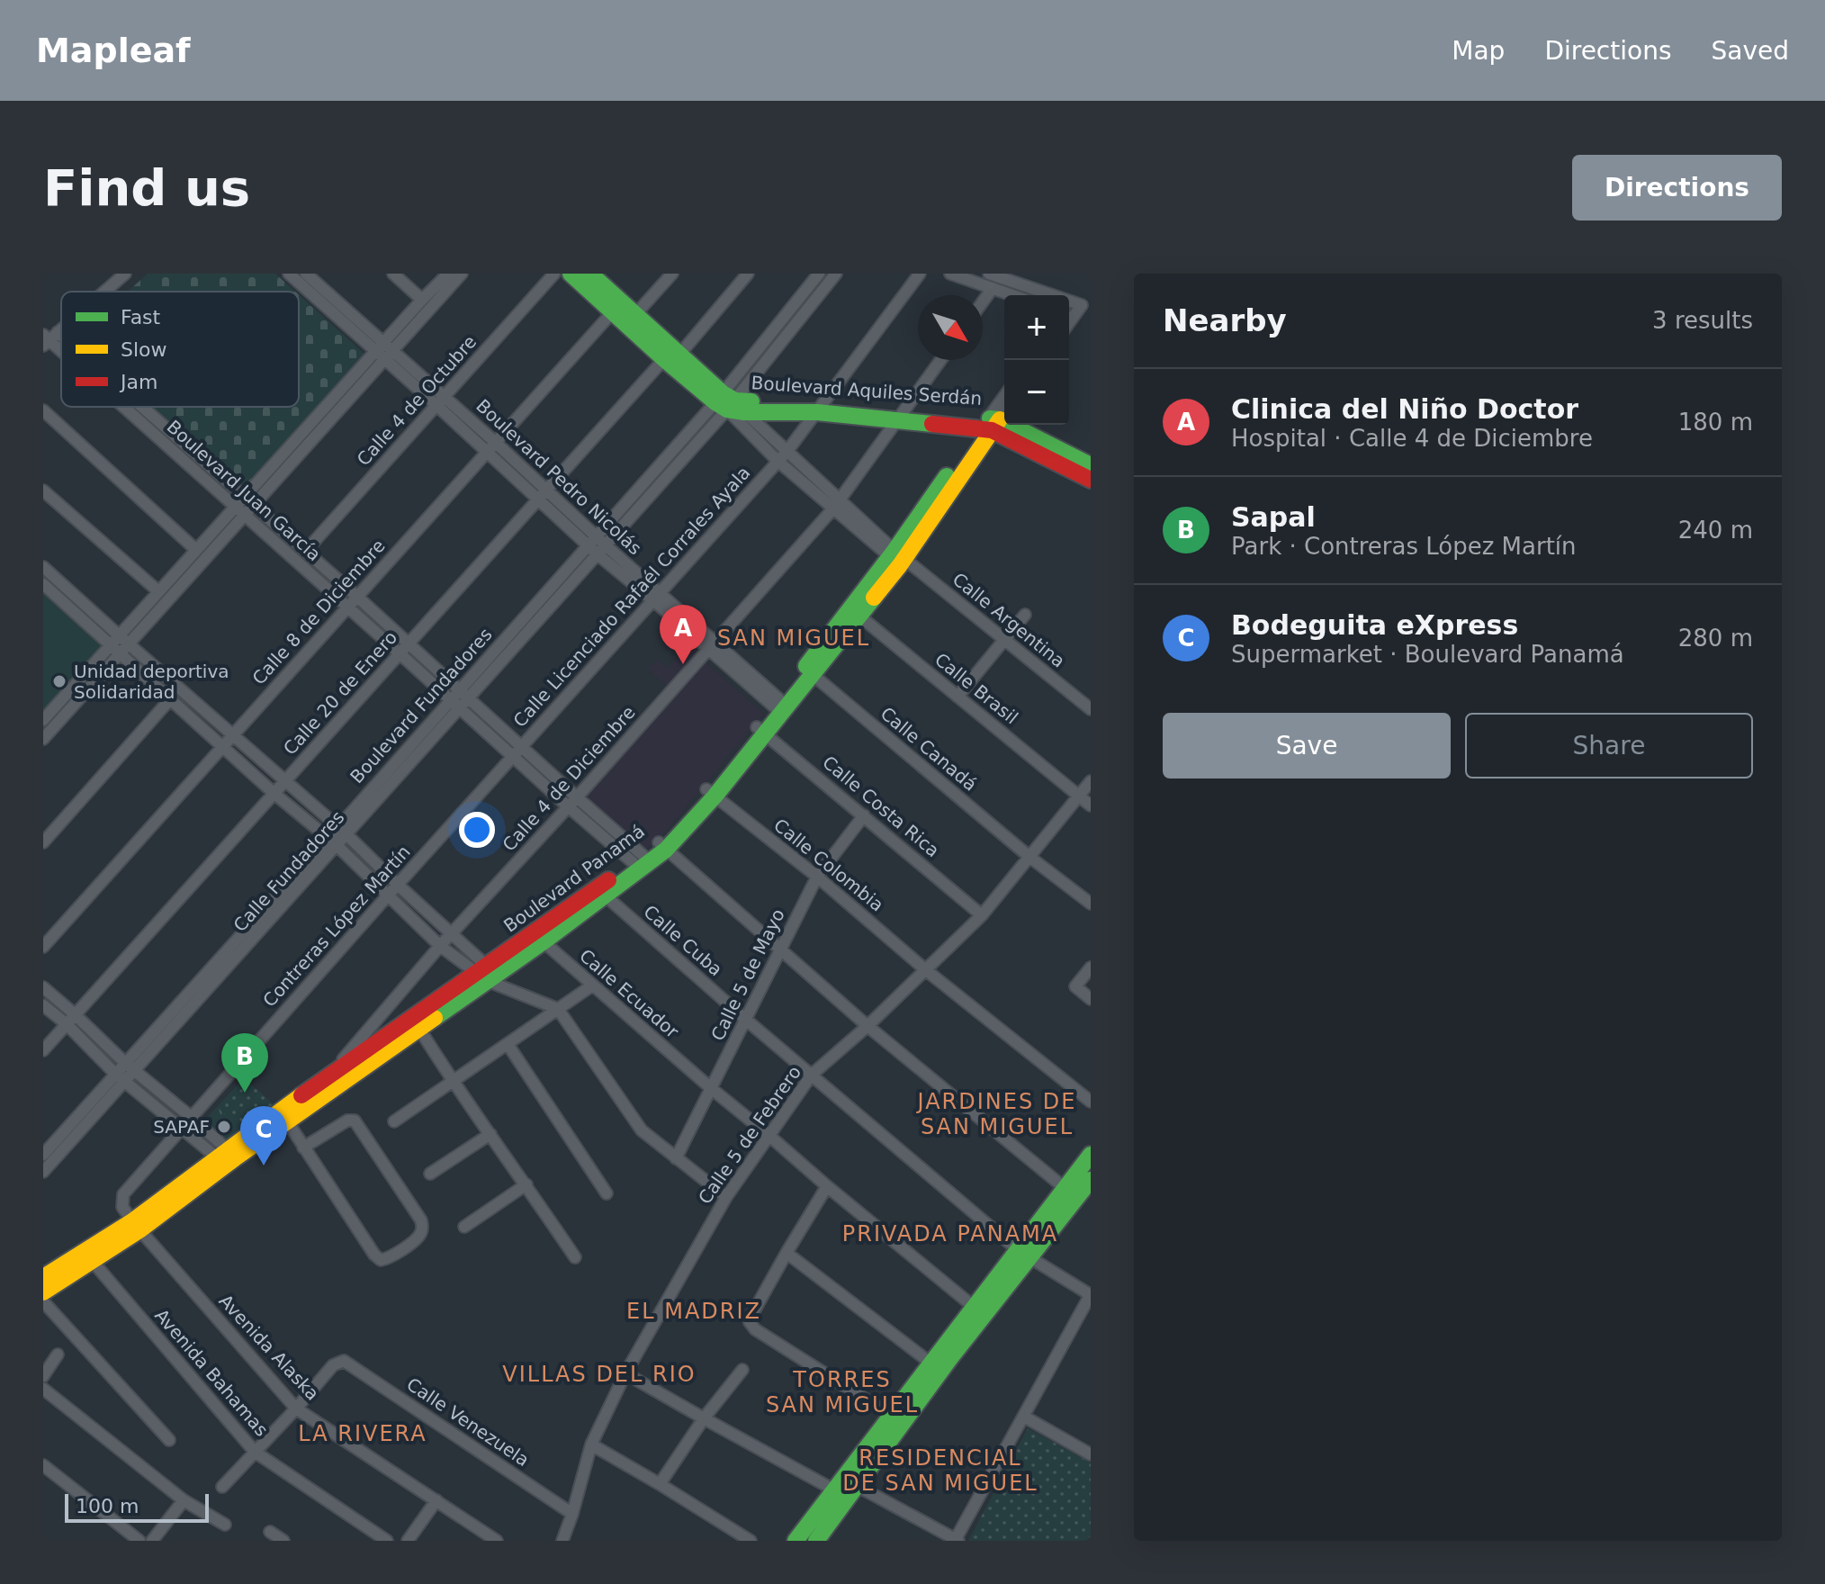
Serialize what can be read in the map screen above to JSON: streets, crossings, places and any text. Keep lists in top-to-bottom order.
{
  "streets": {
    "street": [
      "Boulevard Aquiles Serdán",
      "Calle 4 de Octubre",
      "Boulevard Pedro Nicolás",
      "Boulevard Juan García",
      "Calle Licenciado Rafaél Corrales Ayala",
      "Calle 8 de Diciembre",
      "Calle Argentina",
      "Calle Brasil",
      "Calle 20 de Enero",
      "Boulevard Fundadores",
      "Calle Canadá",
      "Calle 4 de Diciembre",
      "Calle Costa Rica",
      "Calle Colombia",
      "Calle Fundadores",
      "Boulevard Panamá",
      "Contreras López Martín",
      "Calle Cuba",
      "Calle 5 de Mayo",
      "Calle Ecuador",
      "Calle 5 de Febrero",
      "Avenida Alaska",
      "Avenida Bahamas",
      "Calle Venezuela"
    ]
  },
  "crossings": [
    ["Boulevard Aquiles Serdán", "Boulevard Fundadores"],
    ["Boulevard Aquiles Serdán", "Calle 4 de Diciembre"],
    ["Boulevard Aquiles Serdán", "Boulevard Panamá"],
    ["Calle 4 de Octubre", "Boulevard Pedro Nicolás"],
    ["Calle 4 de Octubre", "Boulevard Juan García"],
    ["Boulevard Pedro Nicolás", "Calle 8 de Diciembre"],
    ["Boulevard Pedro Nicolás", "Calle 20 de Enero"],
    ["Boulevard Pedro Nicolás", "Boulevard Fundadores"],
    ["Boulevard Pedro Nicolás", "Calle Fundadores"],
    ["Boulevard Juan García", "Calle Licenciado Rafaél Corrales Ayala"],
    ["Boulevard Juan García", "Calle 8 de Diciembre"],
    ["Boulevard Juan García", "Calle 20 de Enero"],
    ["Boulevard Juan García", "Boulevard Fundadores"],
    ["Boulevard Juan García", "Calle 4 de Diciembre"],
    ["Boulevard Juan García", "Calle Fundadores"],
    ["Boulevard Juan García", "Boulevard Panamá"],
    ["Boulevard Juan García", "Contreras López Martín"],
    ["Calle Licenciado Rafaél Corrales Ayala", "Contreras López Martín"],
    ["Calle Argentina", "Calle 4 de Diciembre"],
    ["Calle Argentina", "Boulevard Panamá"],
    ["Calle Brasil", "Boulevard Panamá"],
    ["Calle Brasil", "Calle 5 de Febrero"],
    ["Boulevard Fundadores", "Calle Fundadores"],
    ["Calle Canadá", "Boulevard Panamá"],
    ["Calle Canadá", "Calle 5 de Febrero"],
    ["Calle 4 de Diciembre", "Boulevard Panamá"],
    ["Calle Costa Rica", "Boulevard Panamá"],
    ["Calle Costa Rica", "Calle 5 de Mayo"],
    ["Calle Costa Rica", "Calle 5 de Febrero"],
    ["Calle Colombia", "Boulevard Panamá"],
    ["Calle Colombia", "Calle 5 de Mayo"],
    ["Calle Colombia", "Calle 5 de Febrero"],
    ["Boulevard Panamá", "Contreras López Martín"],
    ["Boulevard Panamá", "Calle Cuba"],
    ["Boulevard Panamá", "Calle Ecuador"],
    ["Boulevard Panamá", "Avenida Alaska"],
    ["Boulevard Panamá", "Avenida Bahamas"],
    ["Contreras López Martín", "Avenida Alaska"],
    ["Calle Cuba", "Calle 5 de Mayo"],
    ["Calle Cuba", "Calle 5 de Febrero"],
    ["Calle 5 de Mayo", "Calle Ecuador"],
    ["Calle Ecuador", "Calle 5 de Febrero"],
    ["Calle 5 de Febrero", "Calle Venezuela"],
    ["Avenida Alaska", "Calle Venezuela"]
  ],
  "districts": [
    "SAN MIGUEL",
    "JARDINES DE SAN MIGUEL",
    "PRIVADA PANAMA",
    "EL MADRIZ",
    "VILLAS DEL RIO",
    "TORRES SAN MIGUEL",
    "LA RIVERA",
    "RESIDENCIAL DE SAN MIGUEL"
  ],
  "places": ["Unidad deportiva Solidaridad", "SAPAF"],
  "legend": ["Fast", "Slow", "Jam"],
  "scale_bar": "100 m",
  "north": "bottom right",
  "page": {
    "header": "Mapleaf",
    "nav": ["Map", "Directions", "Saved"],
    "buttons": [
      "Directions",
      ["Save", "Share"]
    ],
    "title": "Find us",
    "heading": ["Nearby", "3 results"],
    "map_buttons": ["+", "−"],
    "list": [
      {
        "mark": "A",
        "name": "Clinica del Niño Doctor",
        "note": "Hospital · Calle 4 de Diciembre",
        "value": "180 m"
      },
      {
        "mark": "B",
        "name": "Sapal",
        "note": "Park · Contreras López Martín",
        "value": "240 m"
      },
      {
        "mark": "C",
        "name": "Bodeguita eXpress",
        "note": "Supermarket · Boulevard Panamá",
        "value": "280 m"
      }
    ],
    "pins": ["A", "B", "C"],
    "scale": "100 m"
  }
}
